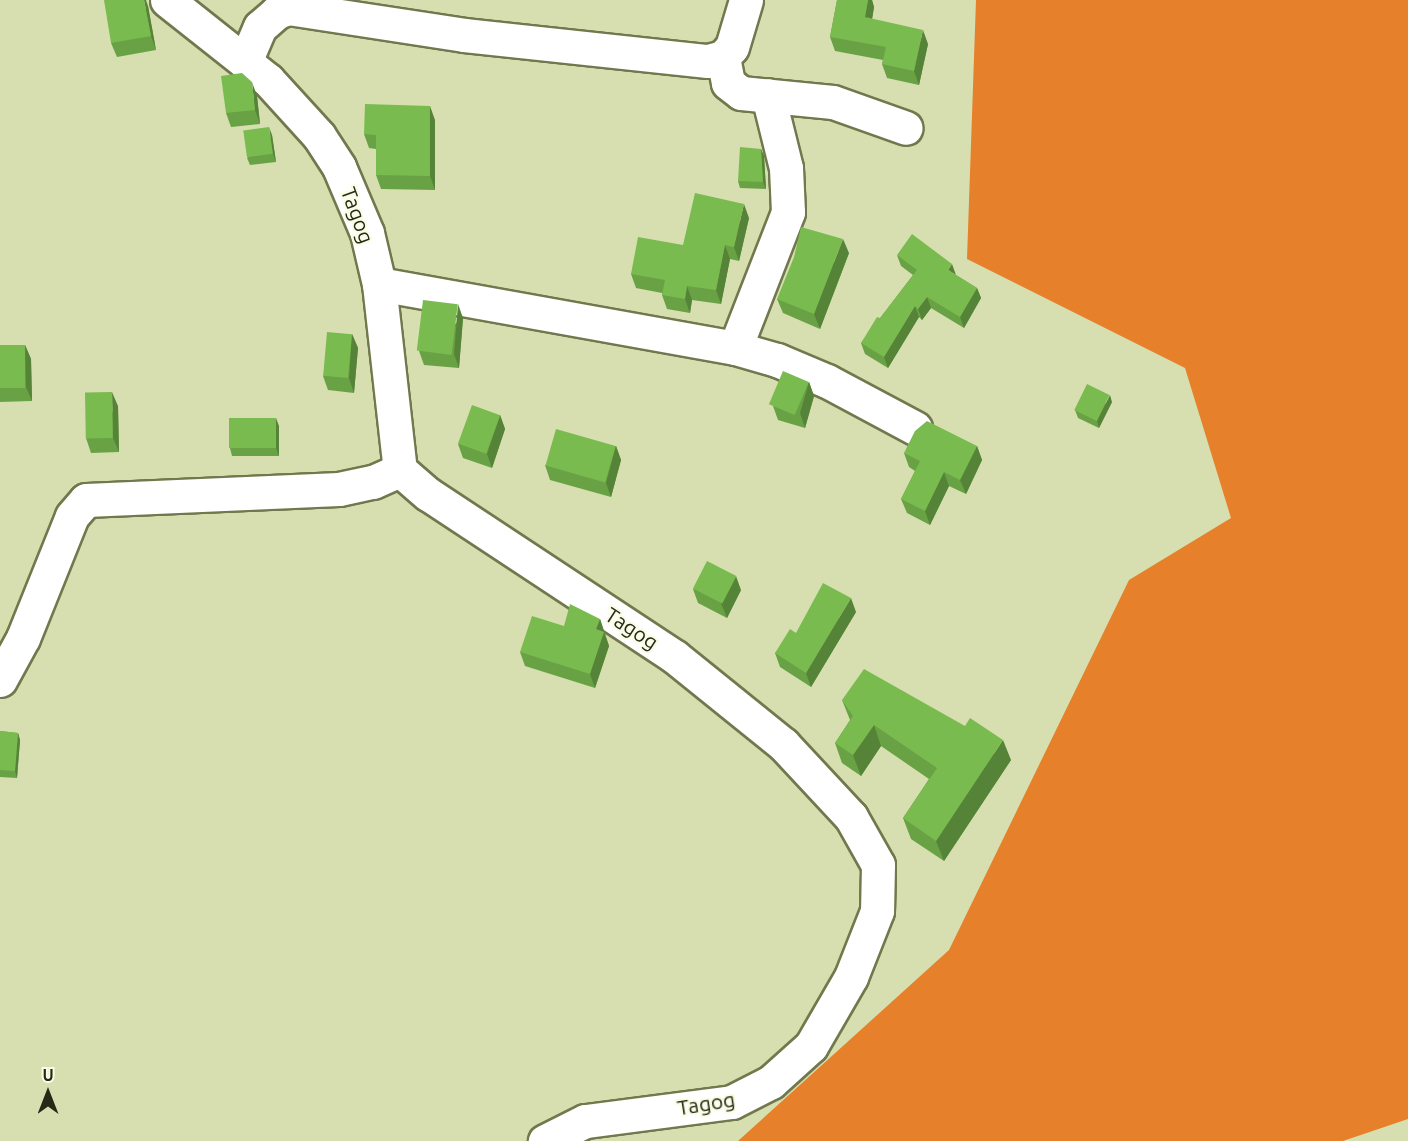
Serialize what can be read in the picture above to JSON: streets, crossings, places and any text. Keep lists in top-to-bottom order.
{
  "streets": {
    "street": ["Tagog"]
  },
  "north": "top"
}
